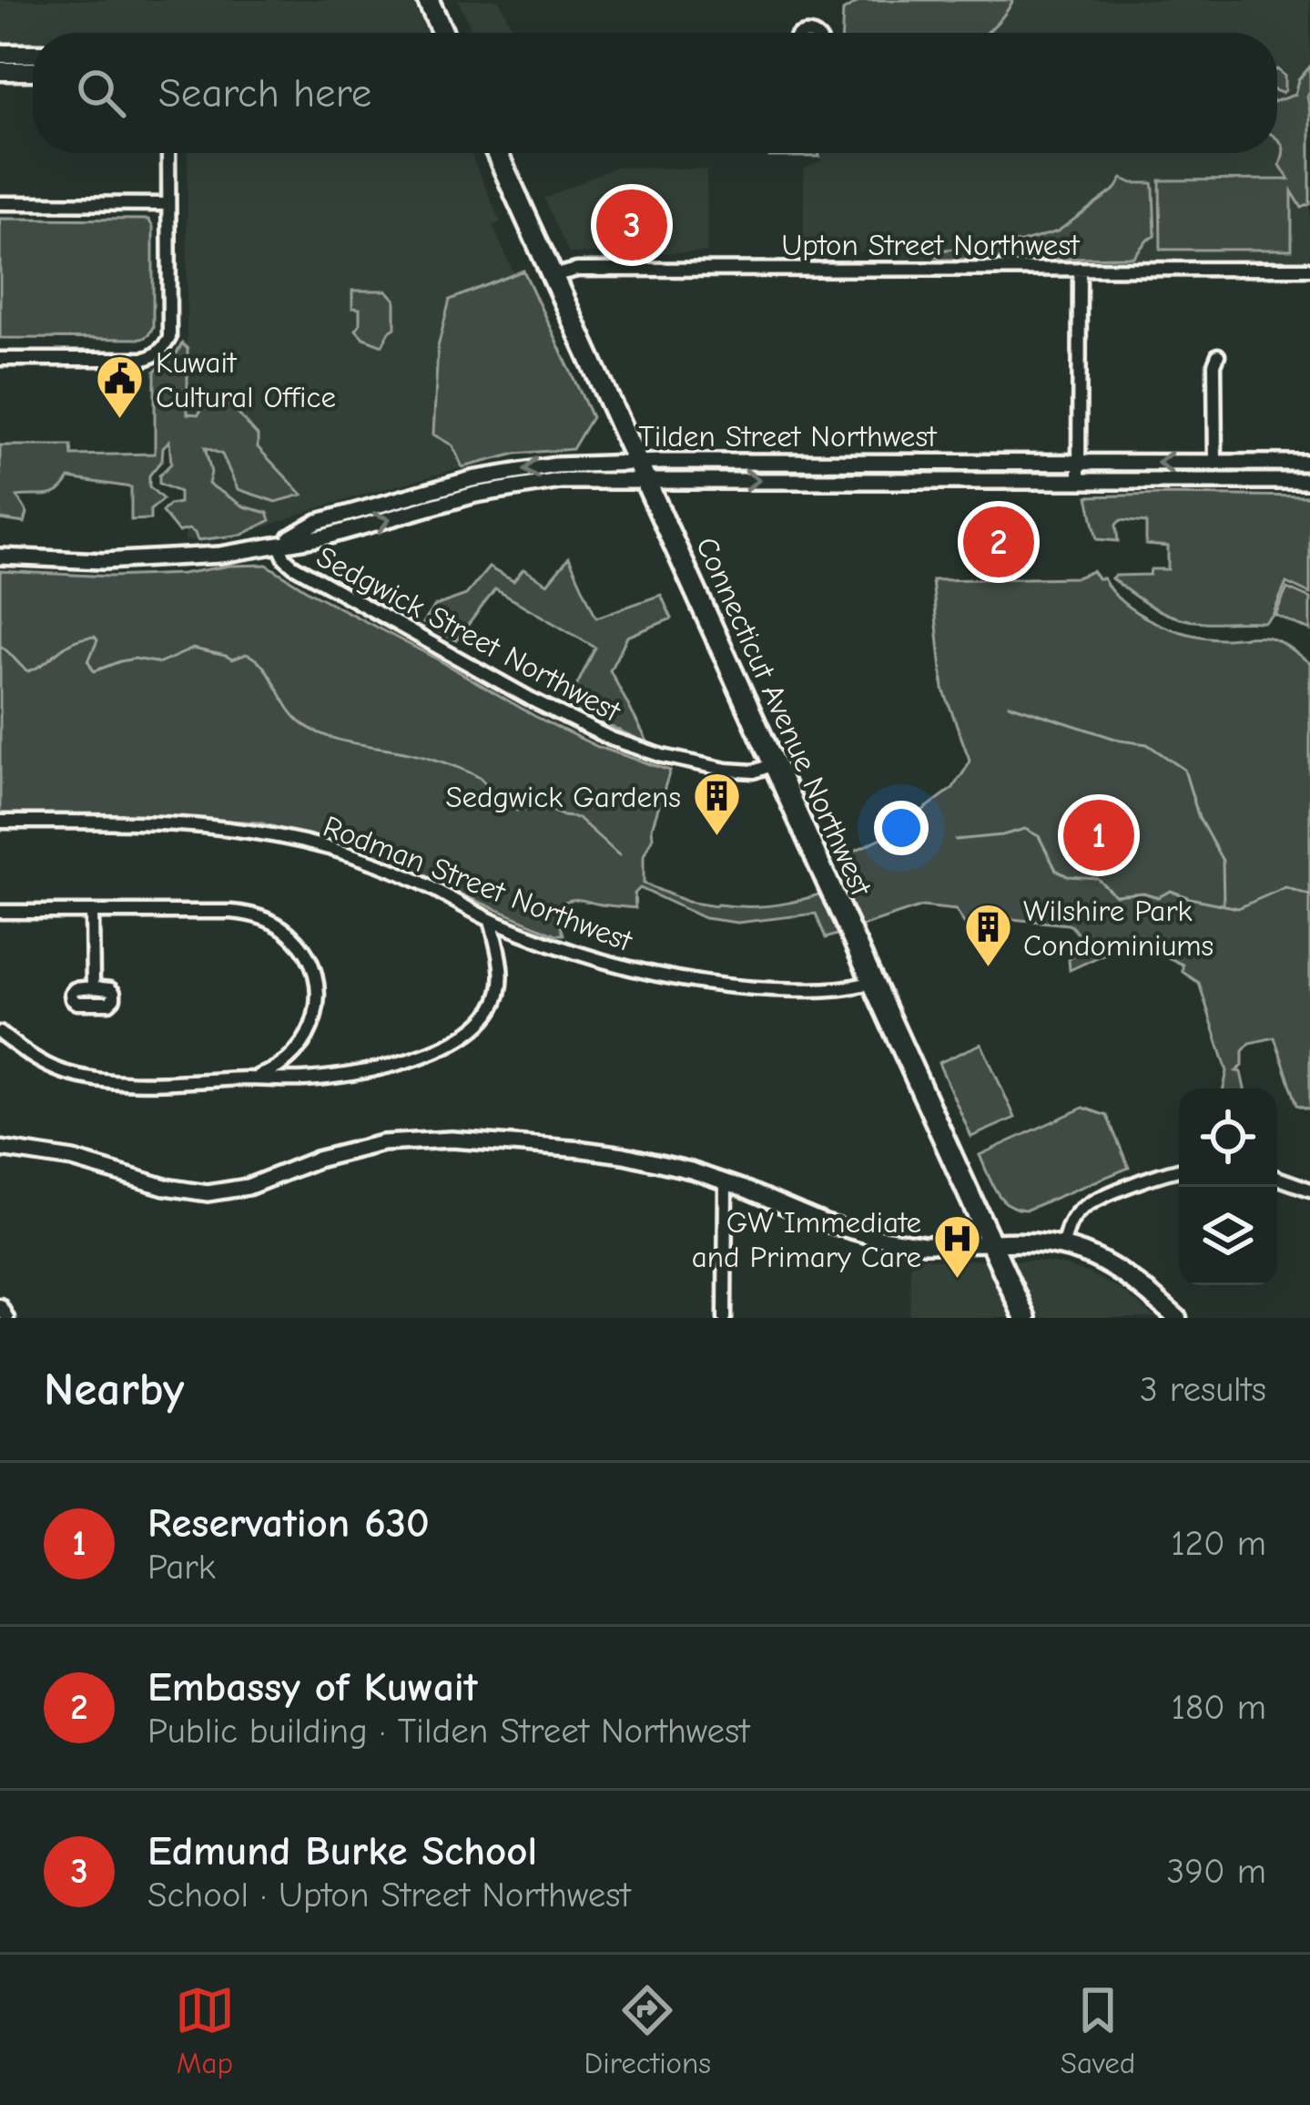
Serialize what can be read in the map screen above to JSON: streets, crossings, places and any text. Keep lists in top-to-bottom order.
{
  "streets": {
    "main road": ["Connecticut Avenue Northwest"],
    "street": [
      "Upton Street Northwest",
      "Tilden Street Northwest",
      "Sedgwick Street Northwest",
      "Rodman Street Northwest"
    ]
  },
  "crossings": [
    ["Upton Street Northwest", "Connecticut Avenue Northwest"],
    ["Tilden Street Northwest", "Sedgwick Street Northwest"],
    ["Tilden Street Northwest", "Connecticut Avenue Northwest"],
    ["Sedgwick Street Northwest", "Connecticut Avenue Northwest"],
    ["Connecticut Avenue Northwest", "Rodman Street Northwest"]
  ],
  "places": {
    "public building": ["Kuwait Cultural Office"],
    "building": ["Sedgwick Gardens", "Wilshire Park Condominiums"],
    "hospital": ["GW Immediate and Primary Care"]
  },
  "page": {
    "search": "Search here",
    "pins": ["3", "2", "1"],
    "heading": ["Nearby", "3 results"],
    "list": [
      {
        "mark": "1",
        "name": "Reservation 630",
        "note": "Park",
        "value": "120 m"
      },
      {
        "mark": "2",
        "name": "Embassy of Kuwait",
        "note": "Public building · Tilden Street Northwest",
        "value": "180 m"
      },
      {
        "mark": "3",
        "name": "Edmund Burke School",
        "note": "School · Upton Street Northwest",
        "value": "390 m"
      }
    ],
    "nav": ["Map", "Directions", "Saved"]
  }
}
